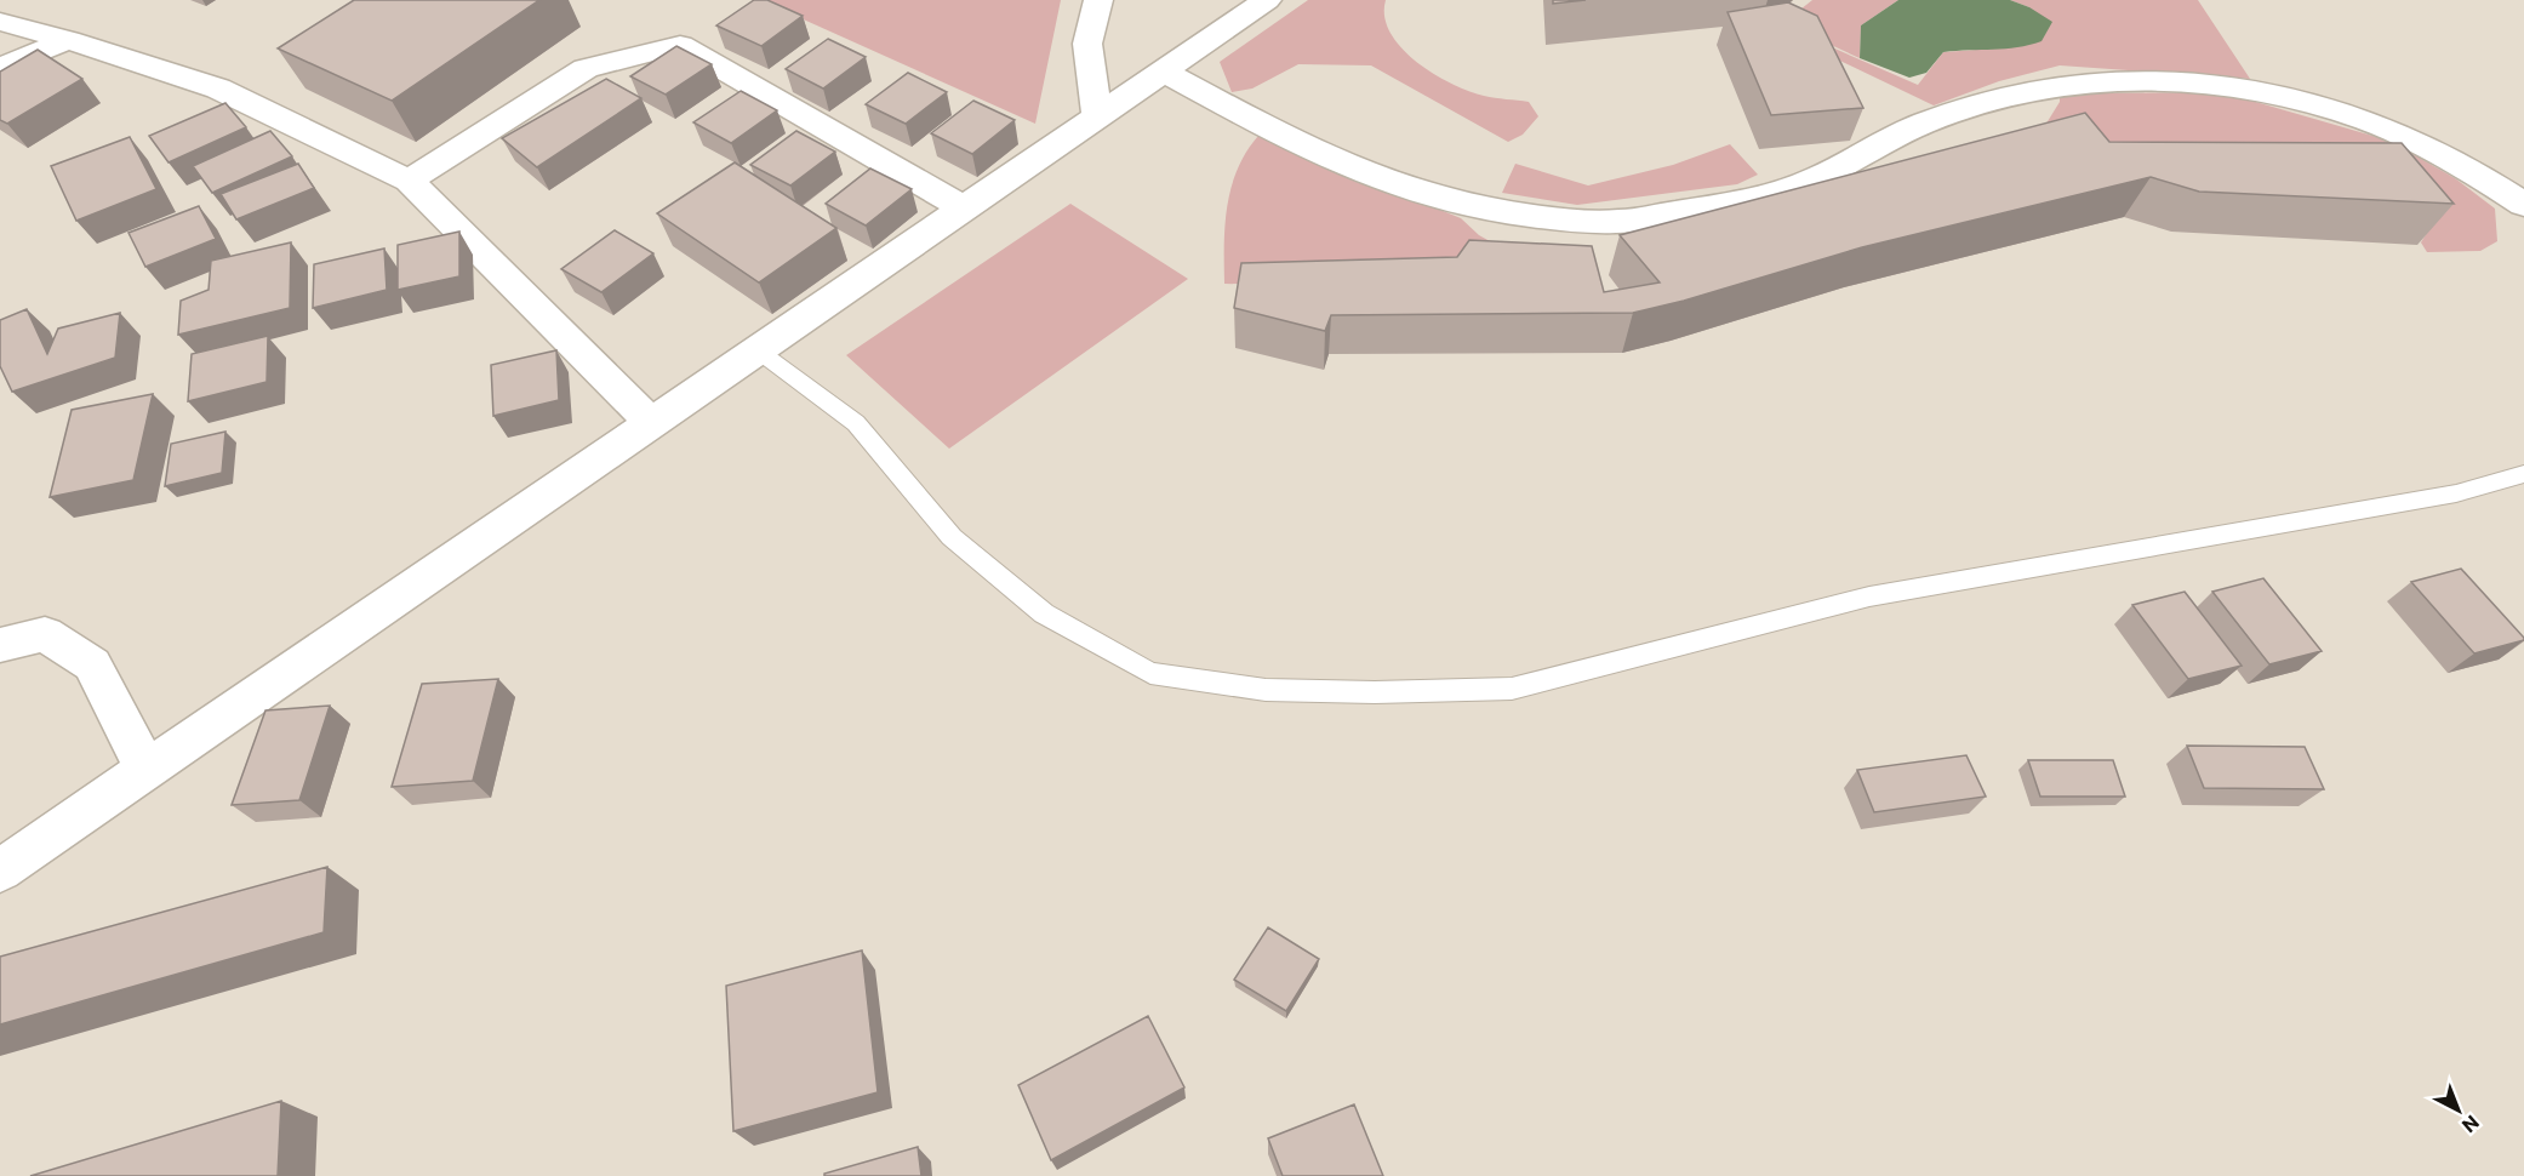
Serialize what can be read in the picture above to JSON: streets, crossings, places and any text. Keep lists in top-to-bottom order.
{
  "north": "bottom right"
}
